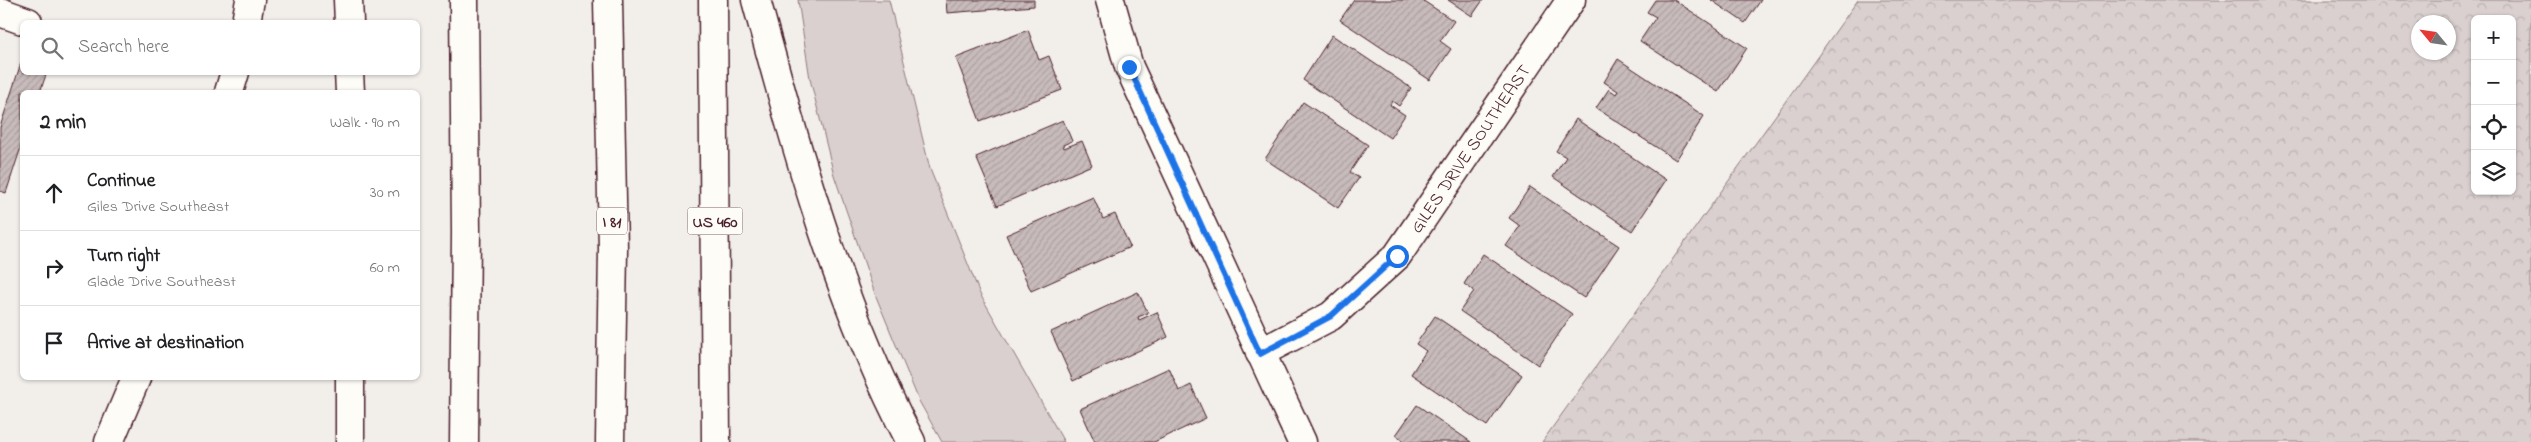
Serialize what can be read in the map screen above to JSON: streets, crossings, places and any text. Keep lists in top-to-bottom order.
{
  "streets": {
    "main road": ["GILES DRIVE SOUTHEAST", "I 81", "US 460"]
  },
  "north": "top left",
  "page": {
    "map_buttons": ["+", "−"],
    "search": "Search here",
    "heading": ["2 min", "Walk · 90 m"],
    "list": [
      ["Continue", "Giles Drive Southeast", "30 m"],
      ["Turn right", "Glade Drive Southeast", "60 m"],
      "Arrive at destination"
    ]
  }
}
